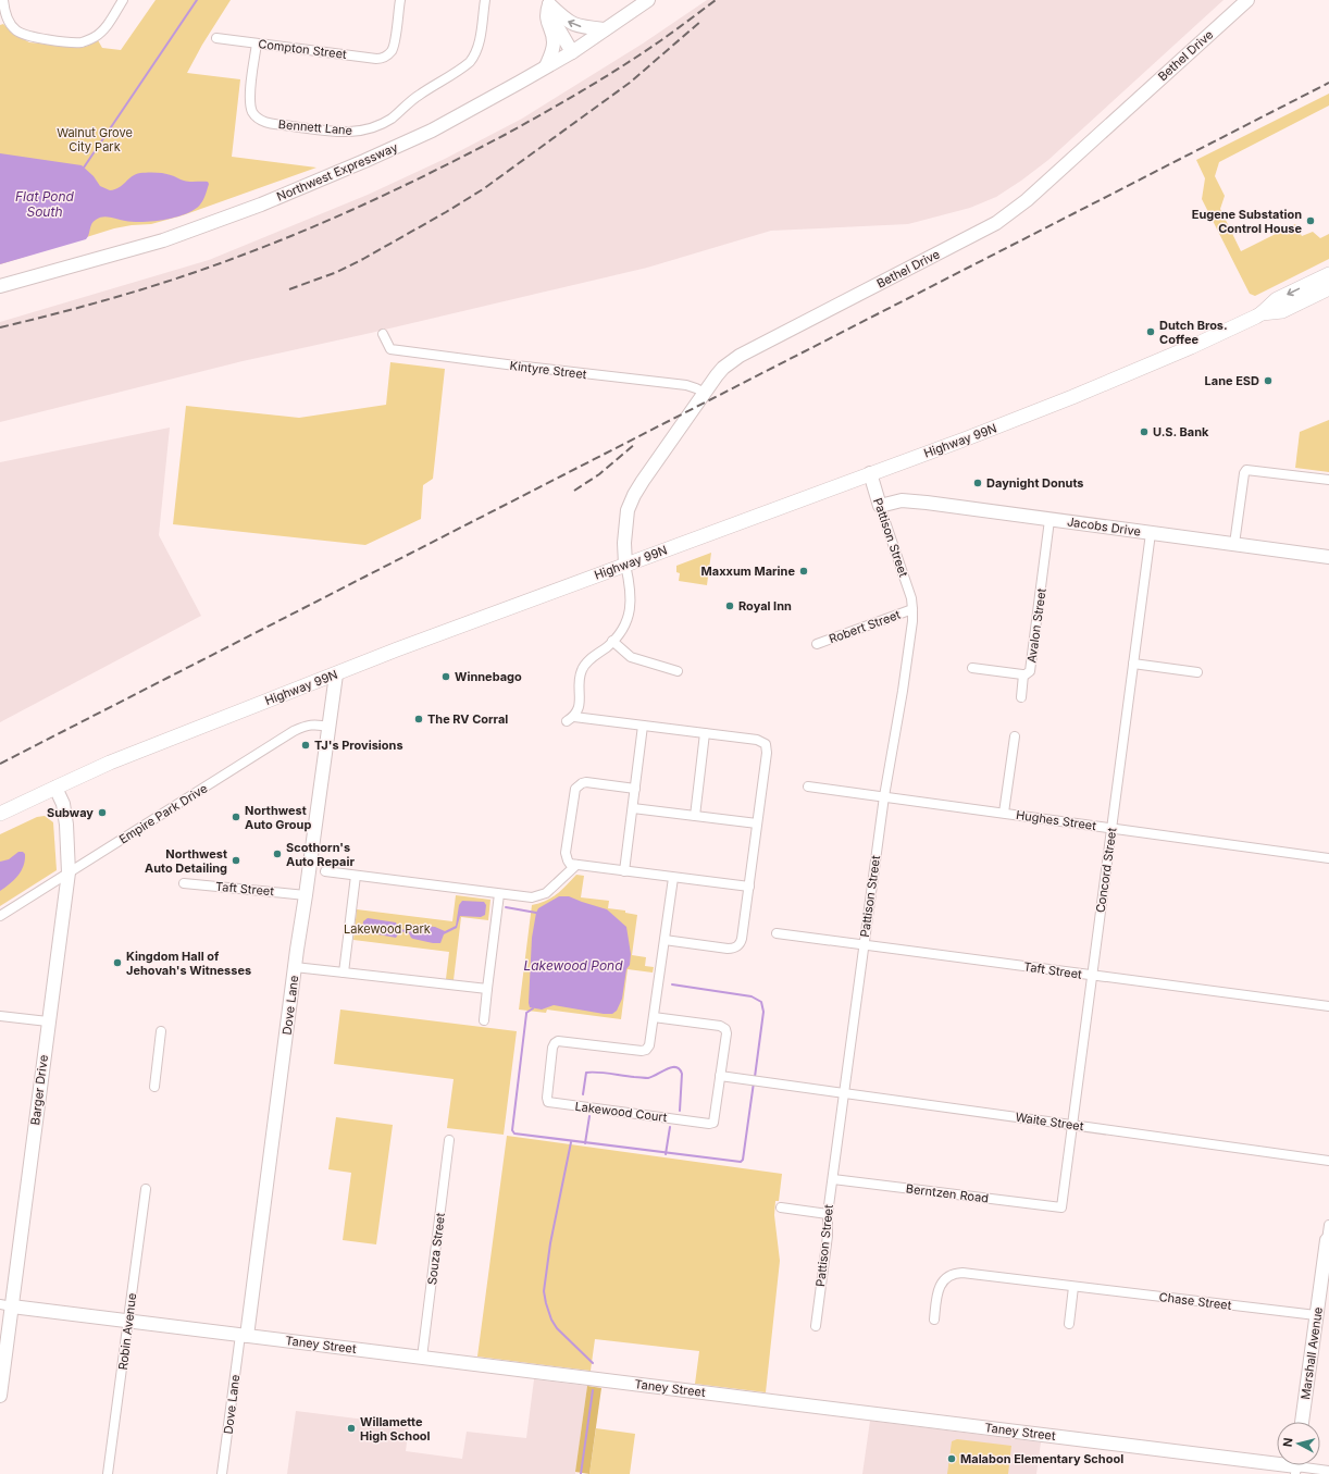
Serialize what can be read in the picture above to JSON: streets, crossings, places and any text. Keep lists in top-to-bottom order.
{
  "streets": {
    "main road": ["Highway 99N"],
    "street": [
      "Compton Street",
      "Bethel Drive",
      "Bennett Lane",
      "Northwest Expressway",
      "Kintyre Street",
      "Jacobs Drive",
      "Pattison Street",
      "Avalon Street",
      "Robert Street",
      "Empire Park Drive",
      "Hughes Street",
      "Concord Street",
      "Taft Street",
      "Dove Lane",
      "Barger Drive",
      "Lakewood Court",
      "Waite Street",
      "Berntzen Road",
      "Souza Street",
      "Chase Street",
      "Robin Avenue",
      "Taney Street",
      "Marshall Avenue"
    ]
  },
  "crossings": [
    ["Compton Street", "Bennett Lane"],
    ["Bethel Drive", "Kintyre Street"],
    ["Bethel Drive", "Highway 99N"],
    ["Highway 99N", "Pattison Street"],
    ["Highway 99N", "Dove Lane"],
    ["Highway 99N", "Barger Drive"],
    ["Jacobs Drive", "Pattison Street"],
    ["Jacobs Drive", "Avalon Street"],
    ["Jacobs Drive", "Concord Street"],
    ["Pattison Street", "Robert Street"],
    ["Pattison Street", "Hughes Street"],
    ["Pattison Street", "Taft Street"],
    ["Pattison Street", "Waite Street"],
    ["Pattison Street", "Berntzen Road"],
    ["Empire Park Drive", "Dove Lane"],
    ["Empire Park Drive", "Barger Drive"],
    ["Hughes Street", "Concord Street"],
    ["Concord Street", "Taft Street"],
    ["Concord Street", "Waite Street"],
    ["Concord Street", "Berntzen Road"],
    ["Taft Street", "Dove Lane"],
    ["Dove Lane", "Taney Street"],
    ["Barger Drive", "Taney Street"],
    ["Lakewood Court", "Waite Street"],
    ["Souza Street", "Taney Street"],
    ["Chase Street", "Marshall Avenue"],
    ["Robin Avenue", "Taney Street"]
  ],
  "water": ["Flat Pond South", "Lakewood Pond"],
  "parks": ["Walnut Grove City Park", "Lakewood Park"],
  "places": [
    "Eugene Substation Control House",
    "Dutch Bros. Coffee",
    "Lane ESD",
    "U.S. Bank",
    "Daynight Donuts",
    "Maxxum Marine",
    "Royal Inn",
    "Winnebago",
    "The RV Corral",
    "TJ's Provisions",
    "Subway",
    "Northwest Auto Group",
    "Scothorn's Auto Repair",
    "Northwest Auto Detailing",
    "Kingdom Hall of Jehovah's Witnesses",
    "Willamette High School",
    "Malabon Elementary School"
  ],
  "north": "left"
}
